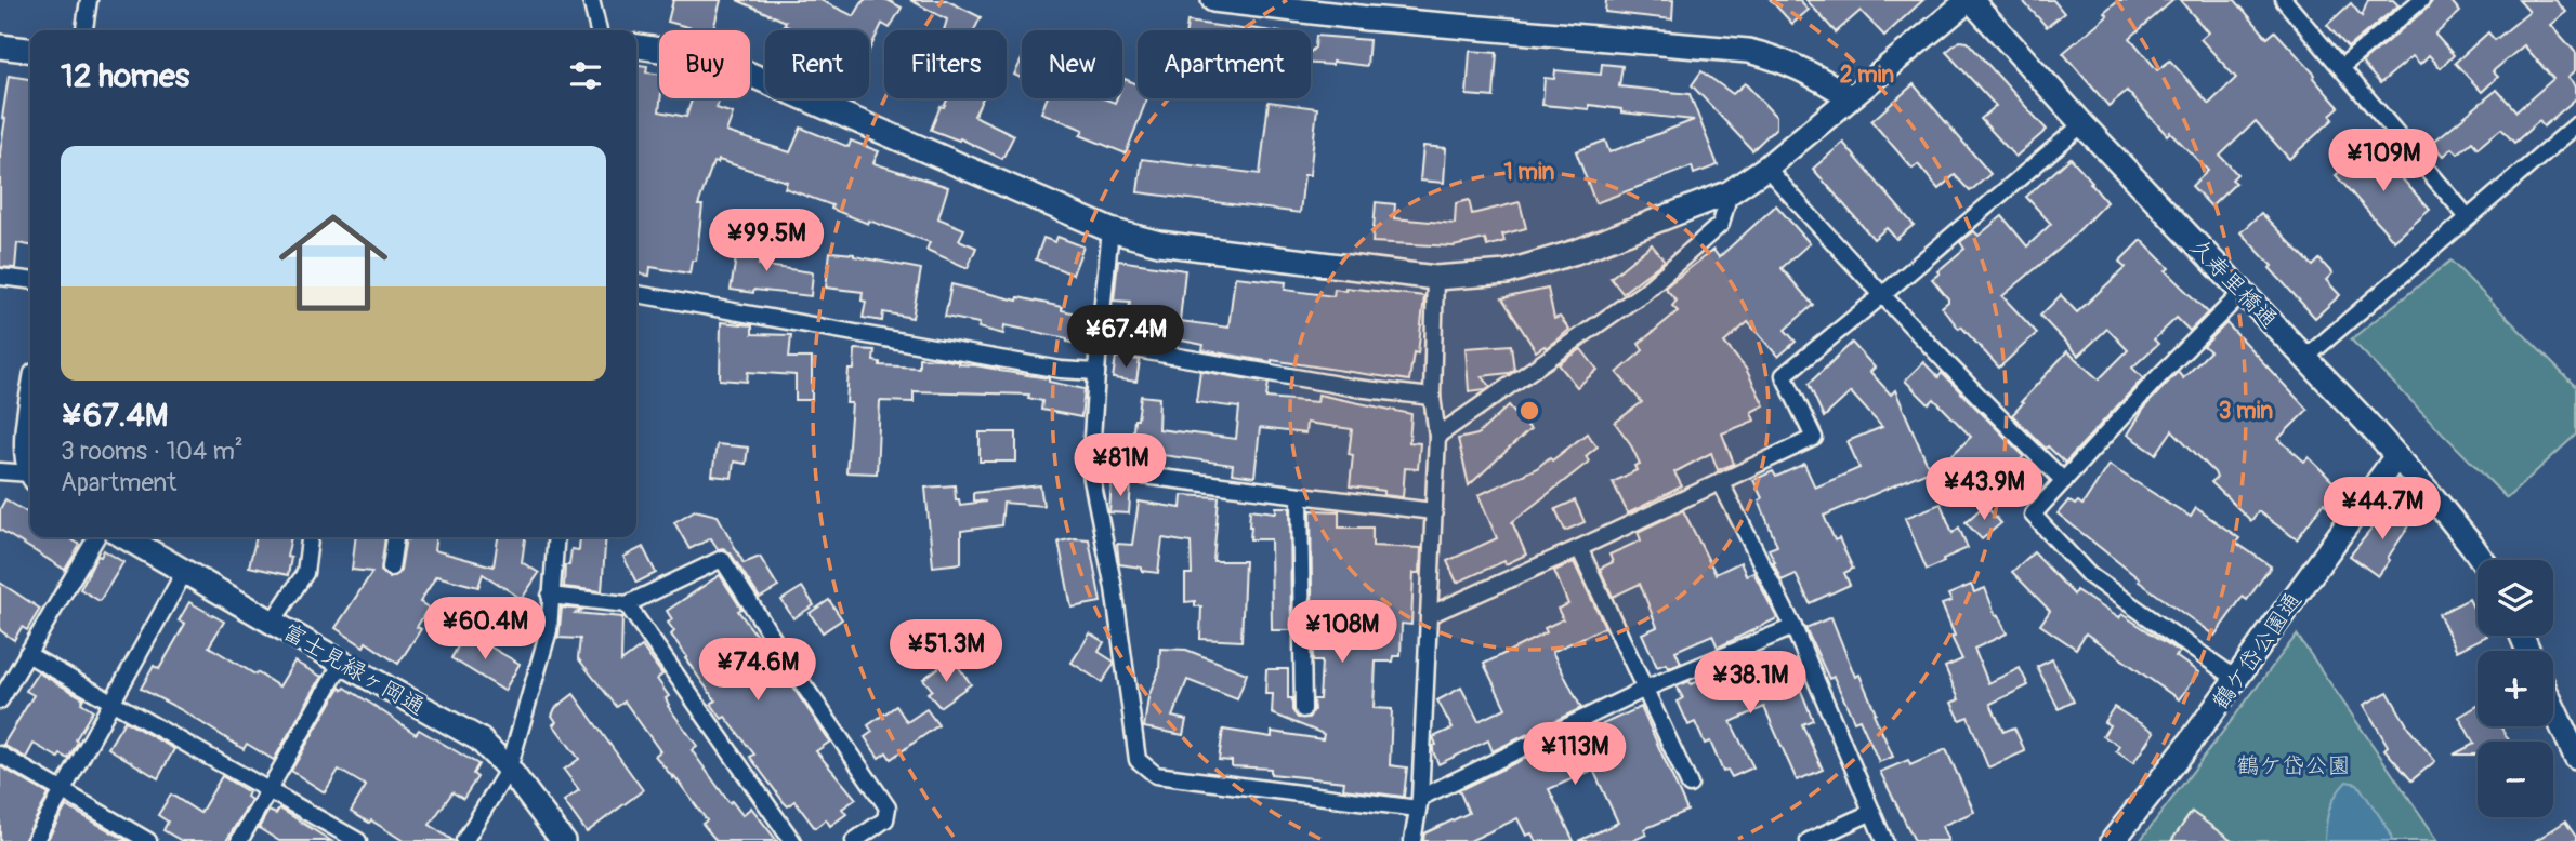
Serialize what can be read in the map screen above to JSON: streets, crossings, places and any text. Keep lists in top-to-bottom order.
{
  "streets": {
    "street": ["久寿里橋通", "鶴ケ岱公園通", "富士見緑ヶ岡通"]
  },
  "crossings": [
    ["久寿里橋通", "鶴ケ岱公園通"]
  ],
  "parks": ["鶴ケ岱公園"],
  "page": {
    "chip": [
      "Buy",
      "Rent",
      "Filters",
      "New",
      "Apartment"
    ],
    "heading": "12 homes",
    "list": [
      {
        "name": "¥67.4M",
        "note": "3 rooms · 104 m² · Apartment"
      }
    ],
    "price": [
      "¥109M",
      "¥99.5M",
      "¥67.4M",
      "¥81M",
      "¥43.9M",
      "¥44.7M",
      "¥60.4M",
      "¥108M",
      "¥51.3M",
      "¥74.6M",
      "¥38.1M",
      "¥113M"
    ],
    "map_buttons": ["+", "−"]
  },
  "rings": ["2 min", "1 min", "3 min"]
}
